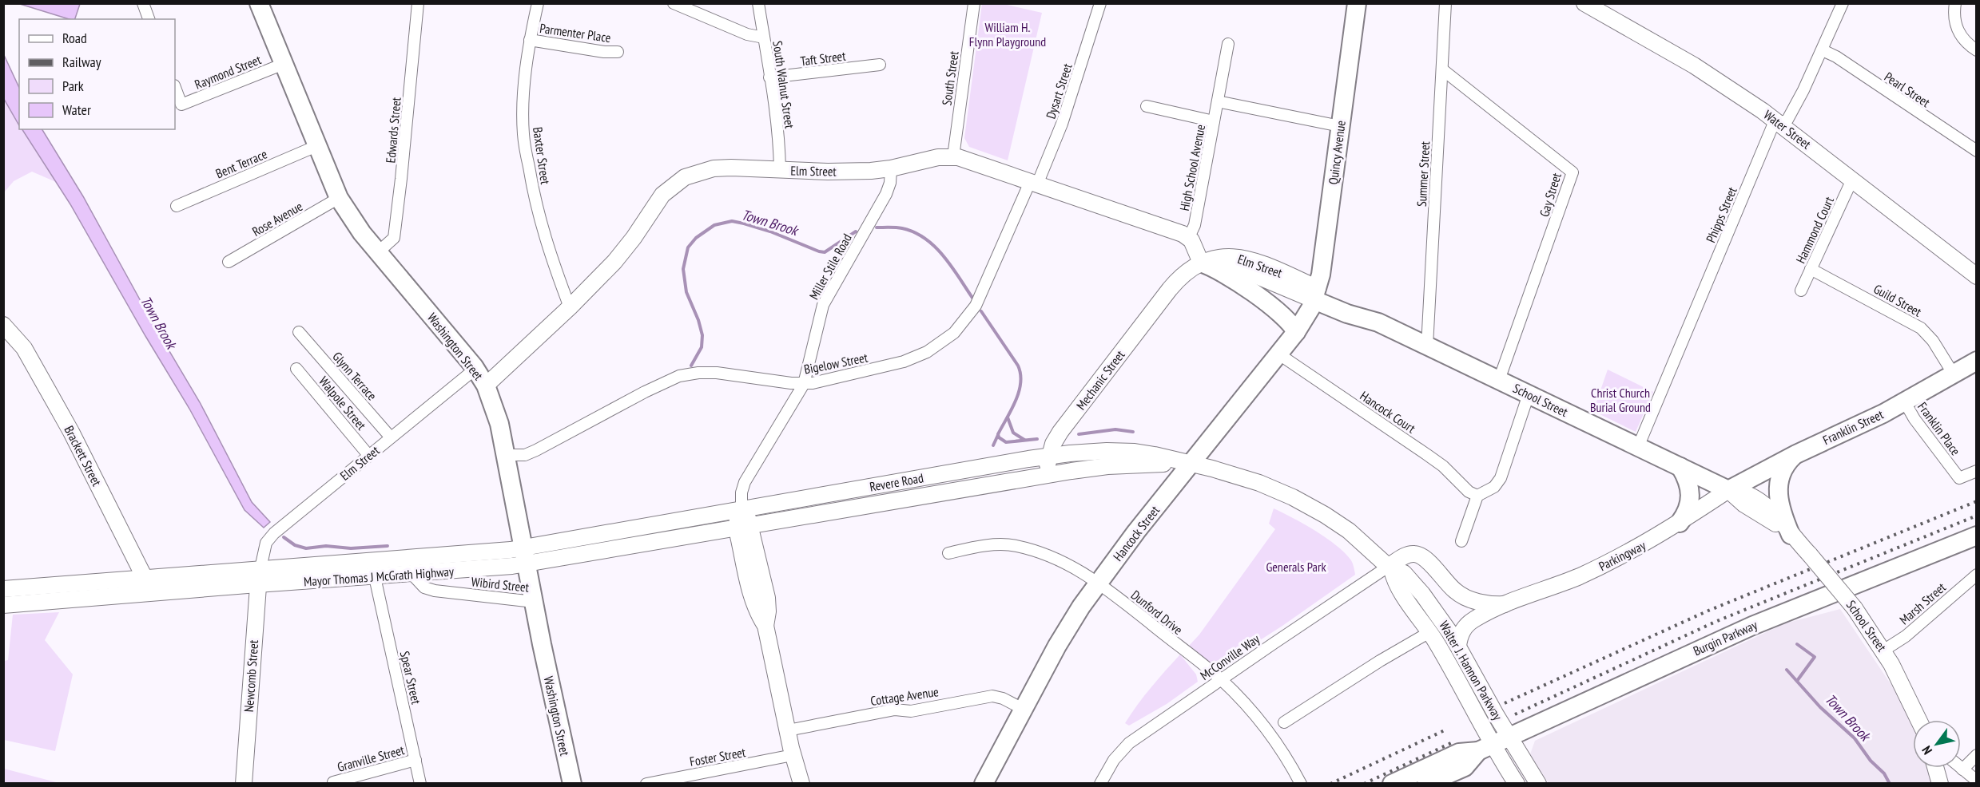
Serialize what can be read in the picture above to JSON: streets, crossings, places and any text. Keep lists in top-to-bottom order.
{
  "streets": {
    "main road": [
      "Water Street",
      "Quincy Avenue",
      "Elm Street",
      "Washington Street",
      "Mechanic Street",
      "School Street",
      "Franklin Street",
      "Brackett Street",
      "Revere Road",
      "Hancock Street",
      "Parkingway",
      "Mayor Thomas J McGrath Highway",
      "Burgin Parkway",
      "Walter J. Hannon Parkway",
      "Newcomb Street"
    ],
    "street": [
      "Parmenter Place",
      "Taft Street",
      "Raymond Street",
      "South Street",
      "South Walnut Street",
      "Pearl Street",
      "Dysart Street",
      "Edwards Street",
      "Baxter Street",
      "Bent Terrace",
      "High School Avenue",
      "Summer Street",
      "Gay Street",
      "Phipps Street",
      "Rose Avenue",
      "Hammond Court",
      "Miller Stile Road",
      "Guild Street",
      "Bigelow Street",
      "Glynn Terrace",
      "Walpole Street",
      "Hancock Court",
      "Franklin Place",
      "Wibird Street",
      "Marsh Street",
      "Dunford Drive",
      "McConville Way",
      "Spear Street",
      "Cottage Avenue",
      "Foster Street",
      "Granville Street"
    ]
  },
  "crossings": [
    ["Parmenter Place", "Baxter Street"],
    ["Taft Street", "South Walnut Street"],
    ["Raymond Street", "Washington Street"],
    ["South Street", "Elm Street"],
    ["South Walnut Street", "Elm Street"],
    ["Pearl Street", "Phipps Street"],
    ["Dysart Street", "Elm Street"],
    ["Dysart Street", "Bigelow Street"],
    ["Water Street", "Phipps Street"],
    ["Water Street", "Hammond Court"],
    ["Edwards Street", "Washington Street"],
    ["Quincy Avenue", "Elm Street"],
    ["Quincy Avenue", "School Street"],
    ["Quincy Avenue", "Hancock Street"],
    ["Baxter Street", "Elm Street"],
    ["Bent Terrace", "Washington Street"],
    ["High School Avenue", "Elm Street"],
    ["Elm Street", "Miller Stile Road"],
    ["Elm Street", "Washington Street"],
    ["Elm Street", "Bigelow Street"],
    ["Elm Street", "Glynn Terrace"],
    ["Elm Street", "Mechanic Street"],
    ["Elm Street", "School Street"],
    ["Elm Street", "Walpole Street"],
    ["Elm Street", "Hancock Street"],
    ["Elm Street", "Mayor Thomas J McGrath Highway"],
    ["Elm Street", "Newcomb Street"],
    ["Summer Street", "Gay Street"],
    ["Summer Street", "School Street"],
    ["Gay Street", "School Street"],
    ["Phipps Street", "School Street"],
    ["Rose Avenue", "Washington Street"],
    ["Hammond Court", "Guild Street"],
    ["Miller Stile Road", "Bigelow Street"],
    ["Miller Stile Road", "Revere Road"],
    ["Miller Stile Road", "Mayor Thomas J McGrath Highway"],
    ["Guild Street", "Franklin Street"],
    ["Washington Street", "Bigelow Street"],
    ["Washington Street", "Mayor Thomas J McGrath Highway"],
    ["Washington Street", "Wibird Street"],
    ["Mechanic Street", "Revere Road"],
    ["Mechanic Street", "Walter J. Hannon Parkway"],
    ["School Street", "Franklin Street"],
    ["School Street", "Hancock Street"],
    ["School Street", "Parkingway"],
    ["School Street", "Marsh Street"],
    ["Hancock Court", "Hancock Street"],
    ["Franklin Street", "Franklin Place"],
    ["Franklin Street", "Parkingway"],
    ["Brackett Street", "Mayor Thomas J McGrath Highway"],
    ["Revere Road", "Mayor Thomas J McGrath Highway"],
    ["Revere Road", "Walter J. Hannon Parkway"],
    ["Hancock Street", "Dunford Drive"],
    ["Hancock Street", "Walter J. Hannon Parkway"],
    ["Hancock Street", "Cottage Avenue"],
    ["Parkingway", "McConville Way"],
    ["Parkingway", "Walter J. Hannon Parkway"],
    ["Mayor Thomas J McGrath Highway", "Wibird Street"],
    ["Mayor Thomas J McGrath Highway", "Newcomb Street"],
    ["Mayor Thomas J McGrath Highway", "Spear Street"],
    ["Dunford Drive", "McConville Way"],
    ["Burgin Parkway", "Walter J. Hannon Parkway"],
    ["McConville Way", "Walter J. Hannon Parkway"],
    ["Spear Street", "Granville Street"]
  ],
  "water": ["Town Brook"],
  "parks": ["William H. Flynn Playground", "Christ Church Burial Ground", "Generals Park"],
  "legend": [
    "Road",
    "Railway",
    "Park",
    "Water"
  ],
  "north": "bottom left"
}
